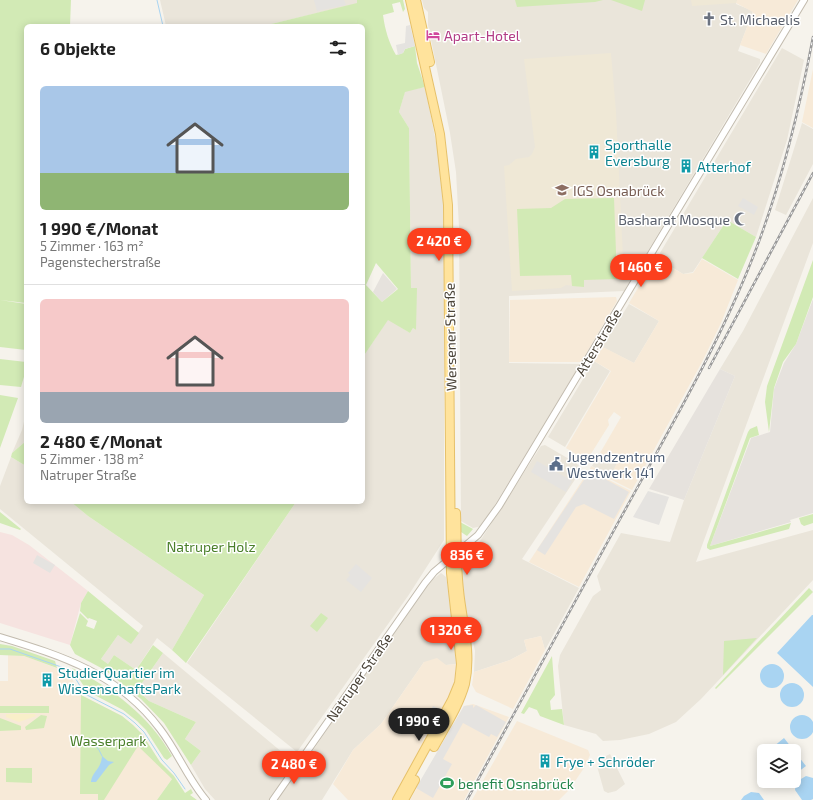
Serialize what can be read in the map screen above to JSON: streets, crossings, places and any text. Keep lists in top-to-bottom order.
{
  "streets": {
    "main road": ["Wersener Straße"],
    "street": ["Atterstraße", "Natruper Straße"]
  },
  "crossings": [
    ["Wersener Straße", "Atterstraße"],
    ["Wersener Straße", "Natruper Straße"],
    ["Atterstraße", "Natruper Straße"]
  ],
  "parks": ["Natruper Holz", "Wasserpark"],
  "places": {
    "church": ["St. Michaelis"],
    "hotel": ["Apart-Hotel"],
    "building": [
      "Sporthalle Eversburg",
      "Atterhof",
      "StudierQuartier im WissenschaftsPark",
      "Frye + Schröder"
    ],
    "school or university": ["IGS Osnabrück"],
    "mosque": ["Basharat Mosque"],
    "public building": ["Jugendzentrum Westwerk 141"],
    "sports": ["benefit Osnabrück"]
  },
  "page": {
    "heading": "6 Objekte",
    "list": [
      {
        "name": "1 990 €/Monat",
        "note": "5 Zimmer · 163 m² · Pagenstecherstraße"
      },
      {
        "name": "2 480 €/Monat",
        "note": "5 Zimmer · 138 m² · Natruper Straße"
      }
    ],
    "price": [
      "2 420 €",
      "1 460 €",
      "836 €",
      "1 320 €",
      "1 990 €",
      "2 480 €"
    ]
  }
}
